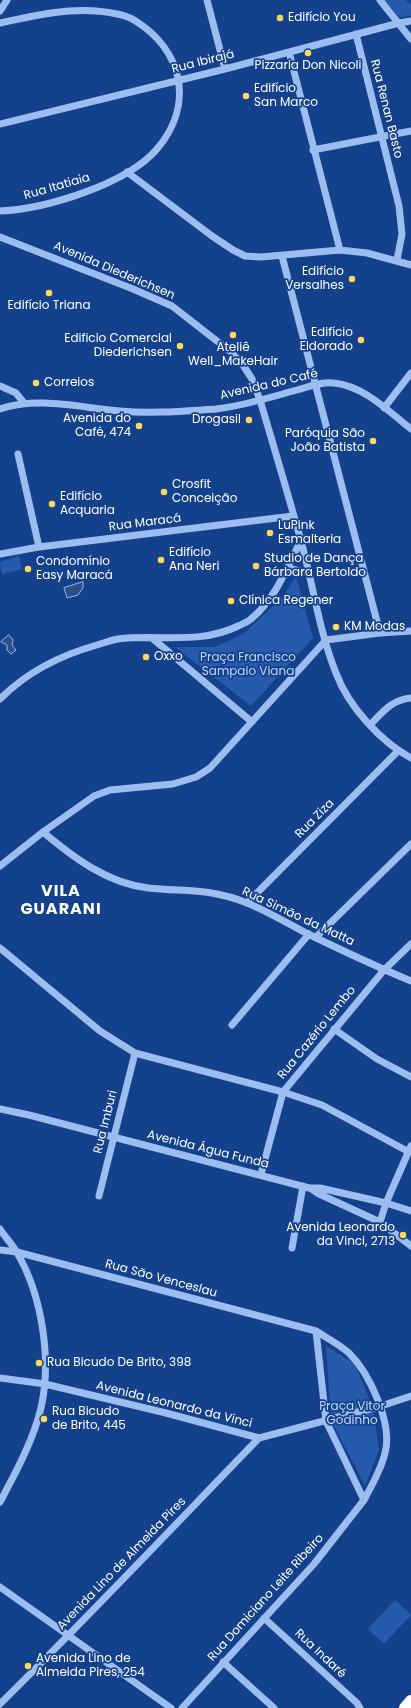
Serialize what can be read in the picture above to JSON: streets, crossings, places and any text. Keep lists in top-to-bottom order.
{
  "streets": {
    "street": [
      "Rua Ibirajá",
      "Rua Renan Basto",
      "Rua Itatiaia",
      "Avenida Diederichsen",
      "Avenida do Café",
      "Rua Maracá",
      "Rua Ziza",
      "Rua Simão da Matta",
      "Rua Cazério Lembo",
      "Rua Imburi",
      "Avenida Água Funda",
      "Rua São Venceslau",
      "Avenida Leonardo da Vinci",
      "Avenida Lino de Almeida Pires",
      "Rua Domiciano Leite Ribeiro",
      "Rua Indaré"
    ]
  },
  "crossings": [
    ["Rua Ibirajá", "Rua Renan Basto"],
    ["Rua Ibirajá", "Rua Itatiaia"],
    ["Avenida Diederichsen", "Avenida do Café"],
    ["Avenida Diederichsen", "Rua Maracá"],
    ["Avenida Diederichsen", "Rua Ziza"],
    ["Rua Ziza", "Rua Simão da Matta"],
    ["Rua Simão da Matta", "Rua Cazério Lembo"],
    ["Rua Cazério Lembo", "Avenida Água Funda"],
    ["Rua Imburi", "Avenida Água Funda"],
    ["Avenida Leonardo da Vinci", "Avenida Lino de Almeida Pires"],
    ["Rua Domiciano Leite Ribeiro", "Rua Indaré"]
  ],
  "districts": ["VILA GUARANI"],
  "parks": ["Praça Francisco Sampaio Viana", "Praça Vitor Godinho"],
  "places": [
    "Edifício You",
    "Pizzaria Don Nicoli",
    "Edifício San Marco",
    "Edifício Versalhes",
    "Edifício Triana",
    "Ateliê Well_MakeHair",
    "Edifício Eldorado",
    "Edificio Comercial Diederichsen",
    "Correios",
    "Drogasil",
    "Avenida do Café, 474",
    "Paróquia São João Batista",
    "Crosfit Conceição",
    "Edifício Acquaria",
    "LuPink Esmalteria",
    "Edifício Ana Neri",
    "Studio de Dança Bárbara Bertoldo",
    "Condomínio Easy Maracá",
    "Clínica Regener",
    "KM Modas",
    "Oxxo",
    "Avenida Leonardo da Vinci, 2713",
    "Rua Bicudo De Brito, 398",
    "Rua Bicudo de Brito, 445",
    "Avenida Lino de Almeida Pires, 254"
  ]
}
